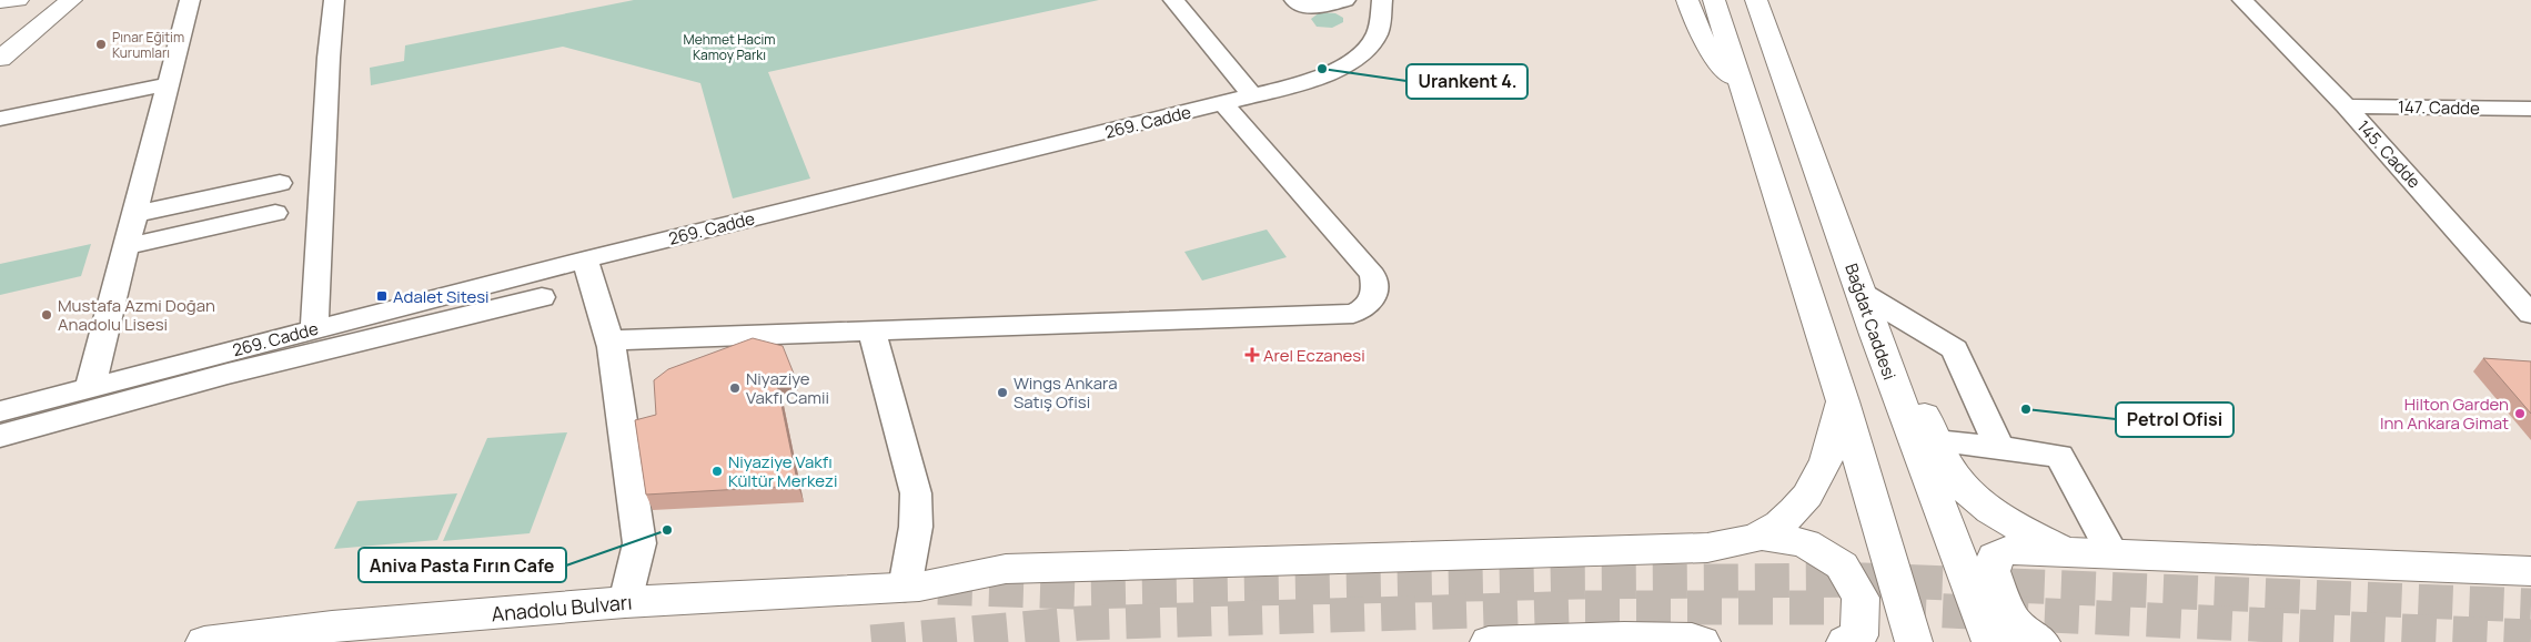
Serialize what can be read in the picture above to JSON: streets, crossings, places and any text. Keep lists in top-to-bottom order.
{
  "streets": {
    "main road": ["Bağdat Caddesi", "Anadolu Bulvarı"],
    "street": ["147. Cadde", "269. Cadde", "145. Cadde"]
  },
  "crossings": [
    ["147. Cadde", "145. Cadde"]
  ],
  "parks": ["Mehmet Hacim Kamoy Parkı"],
  "places": {
    "other": [
      "Pınar Eğitim Kurumları",
      "Urankent 4.",
      "Mustafa Azmi Doğan Anadolu Lisesi",
      "Niyaziye Vakfı Camii",
      "Wings Ankara Satış Ofisi",
      "Petrol Ofisi",
      "Hilton Garden Inn Ankara Gimat",
      "Niyaziye Vakfı Kültür Merkezi",
      "Aniva Pasta Fırın Cafe"
    ],
    "transit": ["Adalet Sitesi"],
    "health": ["Arel Eczanesi"]
  }
}
